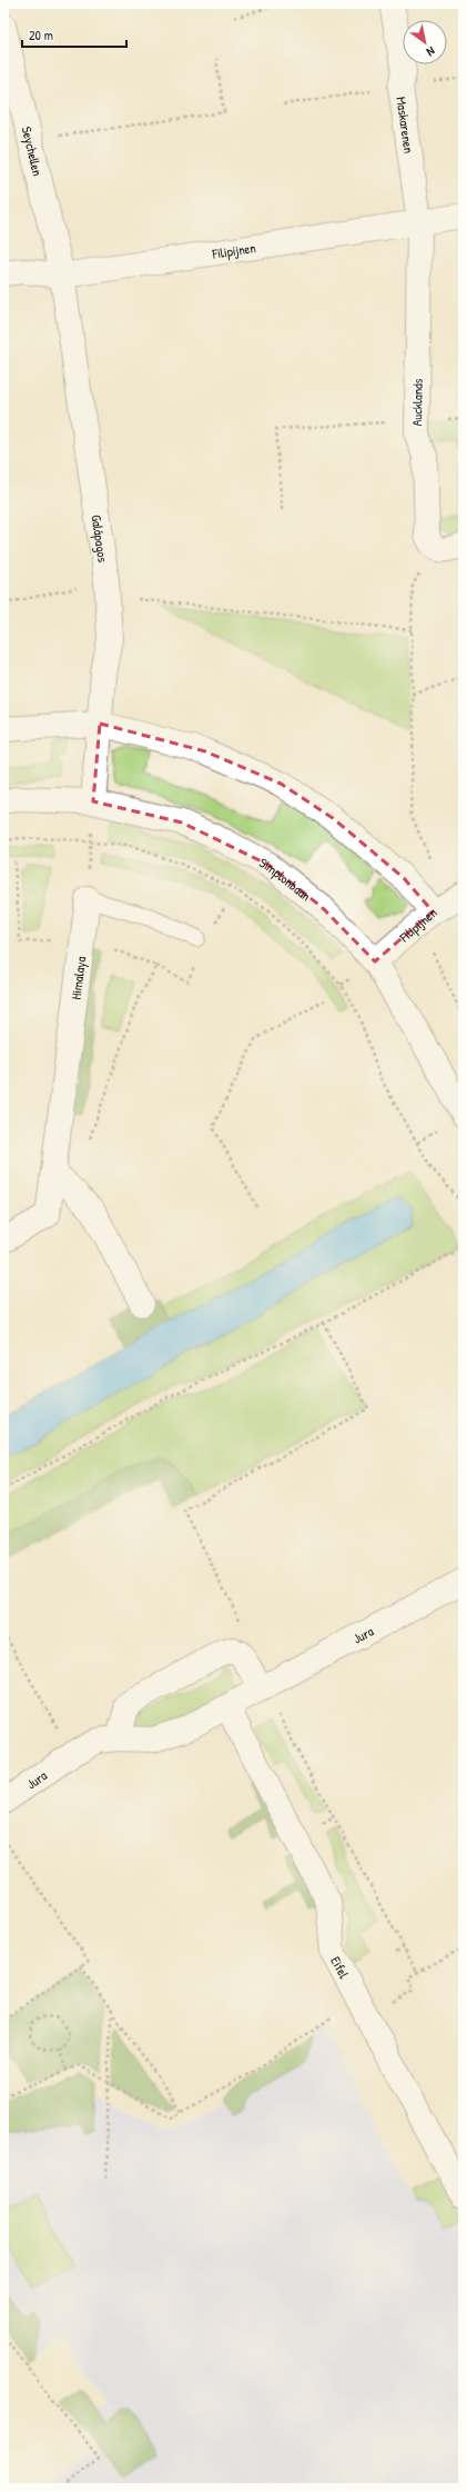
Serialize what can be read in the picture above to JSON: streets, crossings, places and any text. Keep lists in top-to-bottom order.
{
  "streets": {
    "street": [
      "Maskarenen",
      "Seychellen",
      "Filipijnen",
      "Aucklands",
      "Galápagos",
      "Simplonbaan",
      "Himalaya",
      "Jura",
      "Eifel"
    ]
  },
  "crossings": [
    ["Maskarenen", "Filipijnen"],
    ["Maskarenen", "Aucklands"],
    ["Seychellen", "Filipijnen"],
    ["Seychellen", "Galápagos"],
    ["Filipijnen", "Aucklands"],
    ["Filipijnen", "Galápagos"],
    ["Filipijnen", "Simplonbaan"],
    ["Galápagos", "Simplonbaan"],
    ["Jura", "Eifel"]
  ],
  "scale_bar": "20 m",
  "north": "bottom right"
}
